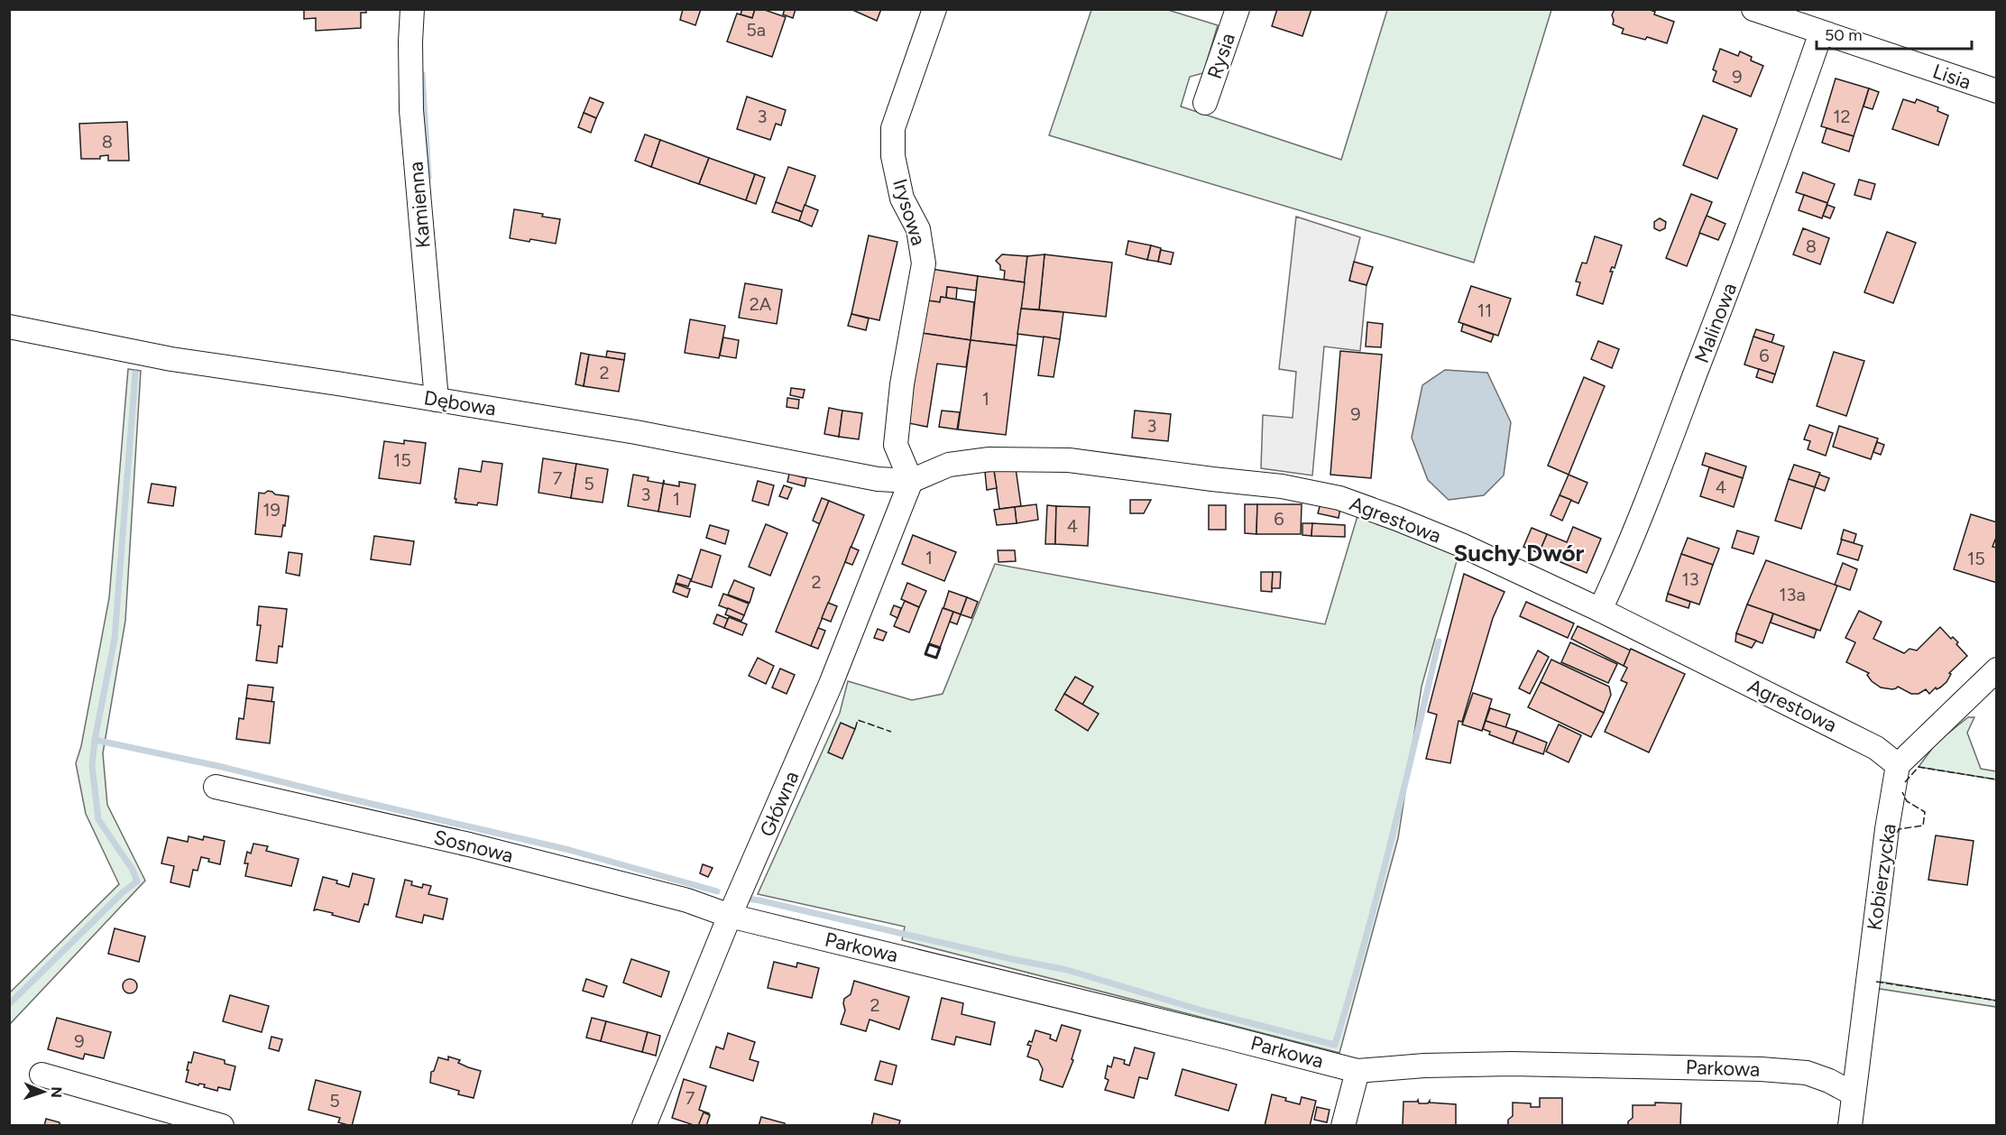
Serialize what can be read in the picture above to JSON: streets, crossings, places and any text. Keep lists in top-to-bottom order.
{
  "streets": {
    "street": [
      "Rysia",
      "Lisia",
      "Kamienna",
      "Irysowa",
      "Malinowa",
      "Dębowa",
      "Agrestowa",
      "Główna",
      "Sosnowa",
      "Kobierzycka",
      "Parkowa"
    ]
  },
  "crossings": [
    ["Lisia", "Malinowa"],
    ["Kamienna", "Dębowa"],
    ["Irysowa", "Dębowa"],
    ["Irysowa", "Agrestowa"],
    ["Irysowa", "Główna"],
    ["Malinowa", "Agrestowa"],
    ["Dębowa", "Agrestowa"],
    ["Dębowa", "Główna"],
    ["Agrestowa", "Główna"],
    ["Agrestowa", "Kobierzycka"],
    ["Główna", "Sosnowa"],
    ["Główna", "Parkowa"],
    ["Sosnowa", "Parkowa"],
    ["Kobierzycka", "Parkowa"]
  ],
  "districts": ["Suchy Dwór"],
  "house_numbers": [
    "5a",
    "9",
    "3",
    "12",
    "8",
    "8",
    "2A",
    "11",
    "6",
    "2",
    "1",
    "9",
    "3",
    "15",
    "7",
    "5",
    "4",
    "3",
    "1",
    "19",
    "6",
    "4",
    "1",
    "15",
    "13",
    "2",
    "13a",
    "2",
    "9",
    "7",
    "5"
  ],
  "scale_bar": "50 m",
  "north": "right"
}
